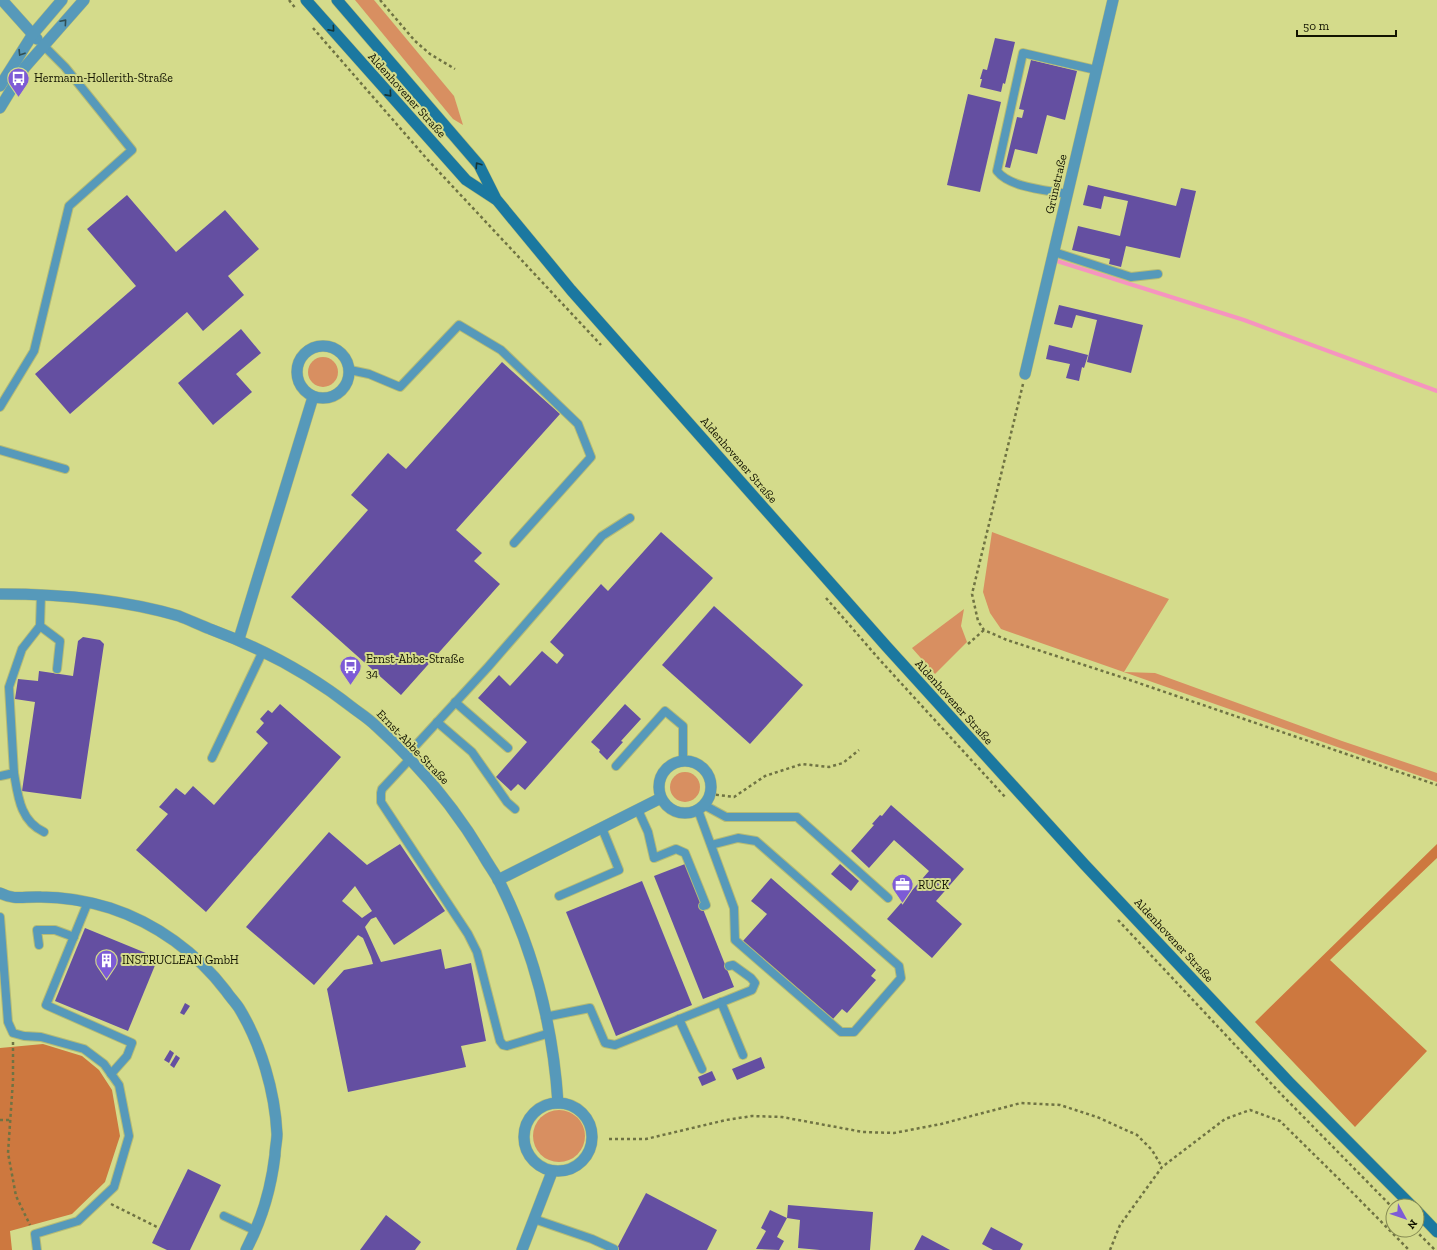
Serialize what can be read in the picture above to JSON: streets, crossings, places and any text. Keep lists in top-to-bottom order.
{
  "streets": {
    "main road": ["Aldenhovener Straße"],
    "street": ["Grünstraße", "Ernst-Abbe-Straße"]
  },
  "places": {
    "bus stop": ["Hermann-Hollerith-Straße", "Ernst-Abbe-Straße 34"],
    "office": ["RUCK"],
    "building": ["INSTRUCLEAN GmbH"]
  },
  "scale_bar": "50 m",
  "north": "bottom right"
}
